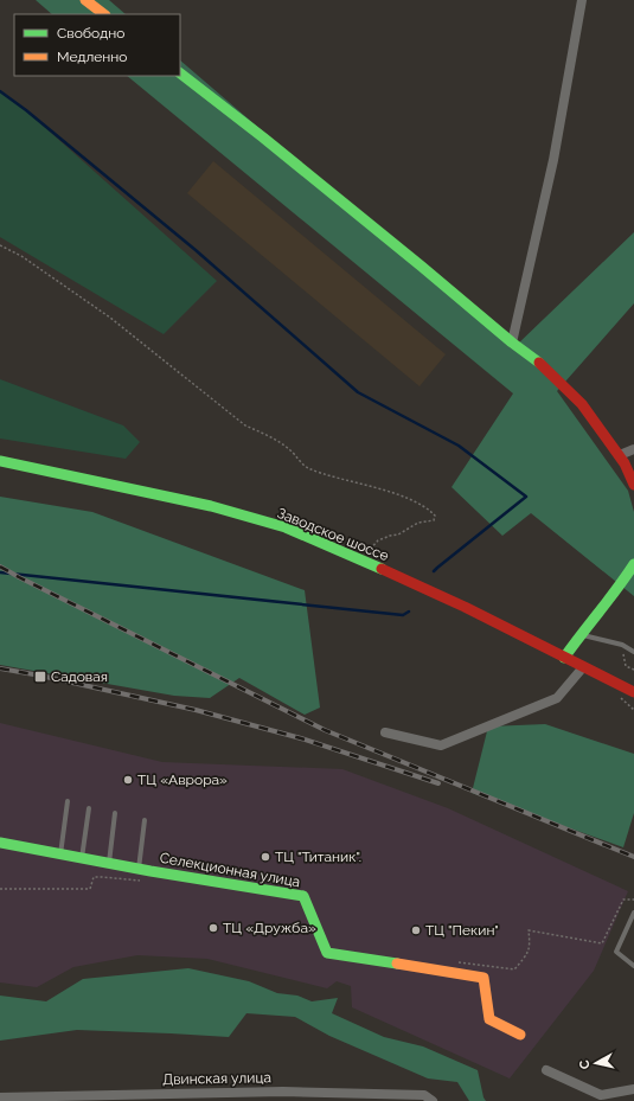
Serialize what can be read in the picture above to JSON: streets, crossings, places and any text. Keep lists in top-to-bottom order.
{
  "streets": {
    "street": ["Заводское шоссе", "Селекционная улица", "Двинская улица"]
  },
  "places": {
    "transit": ["Садовая"],
    "other": [
      "ТЦ «Аврора»",
      "ТЦ \"Титаник\".",
      "ТЦ «Дружба»",
      "ТЦ \"Пекин\""
    ]
  },
  "legend": ["Свободно", "Медленно"],
  "north": "left"
}
